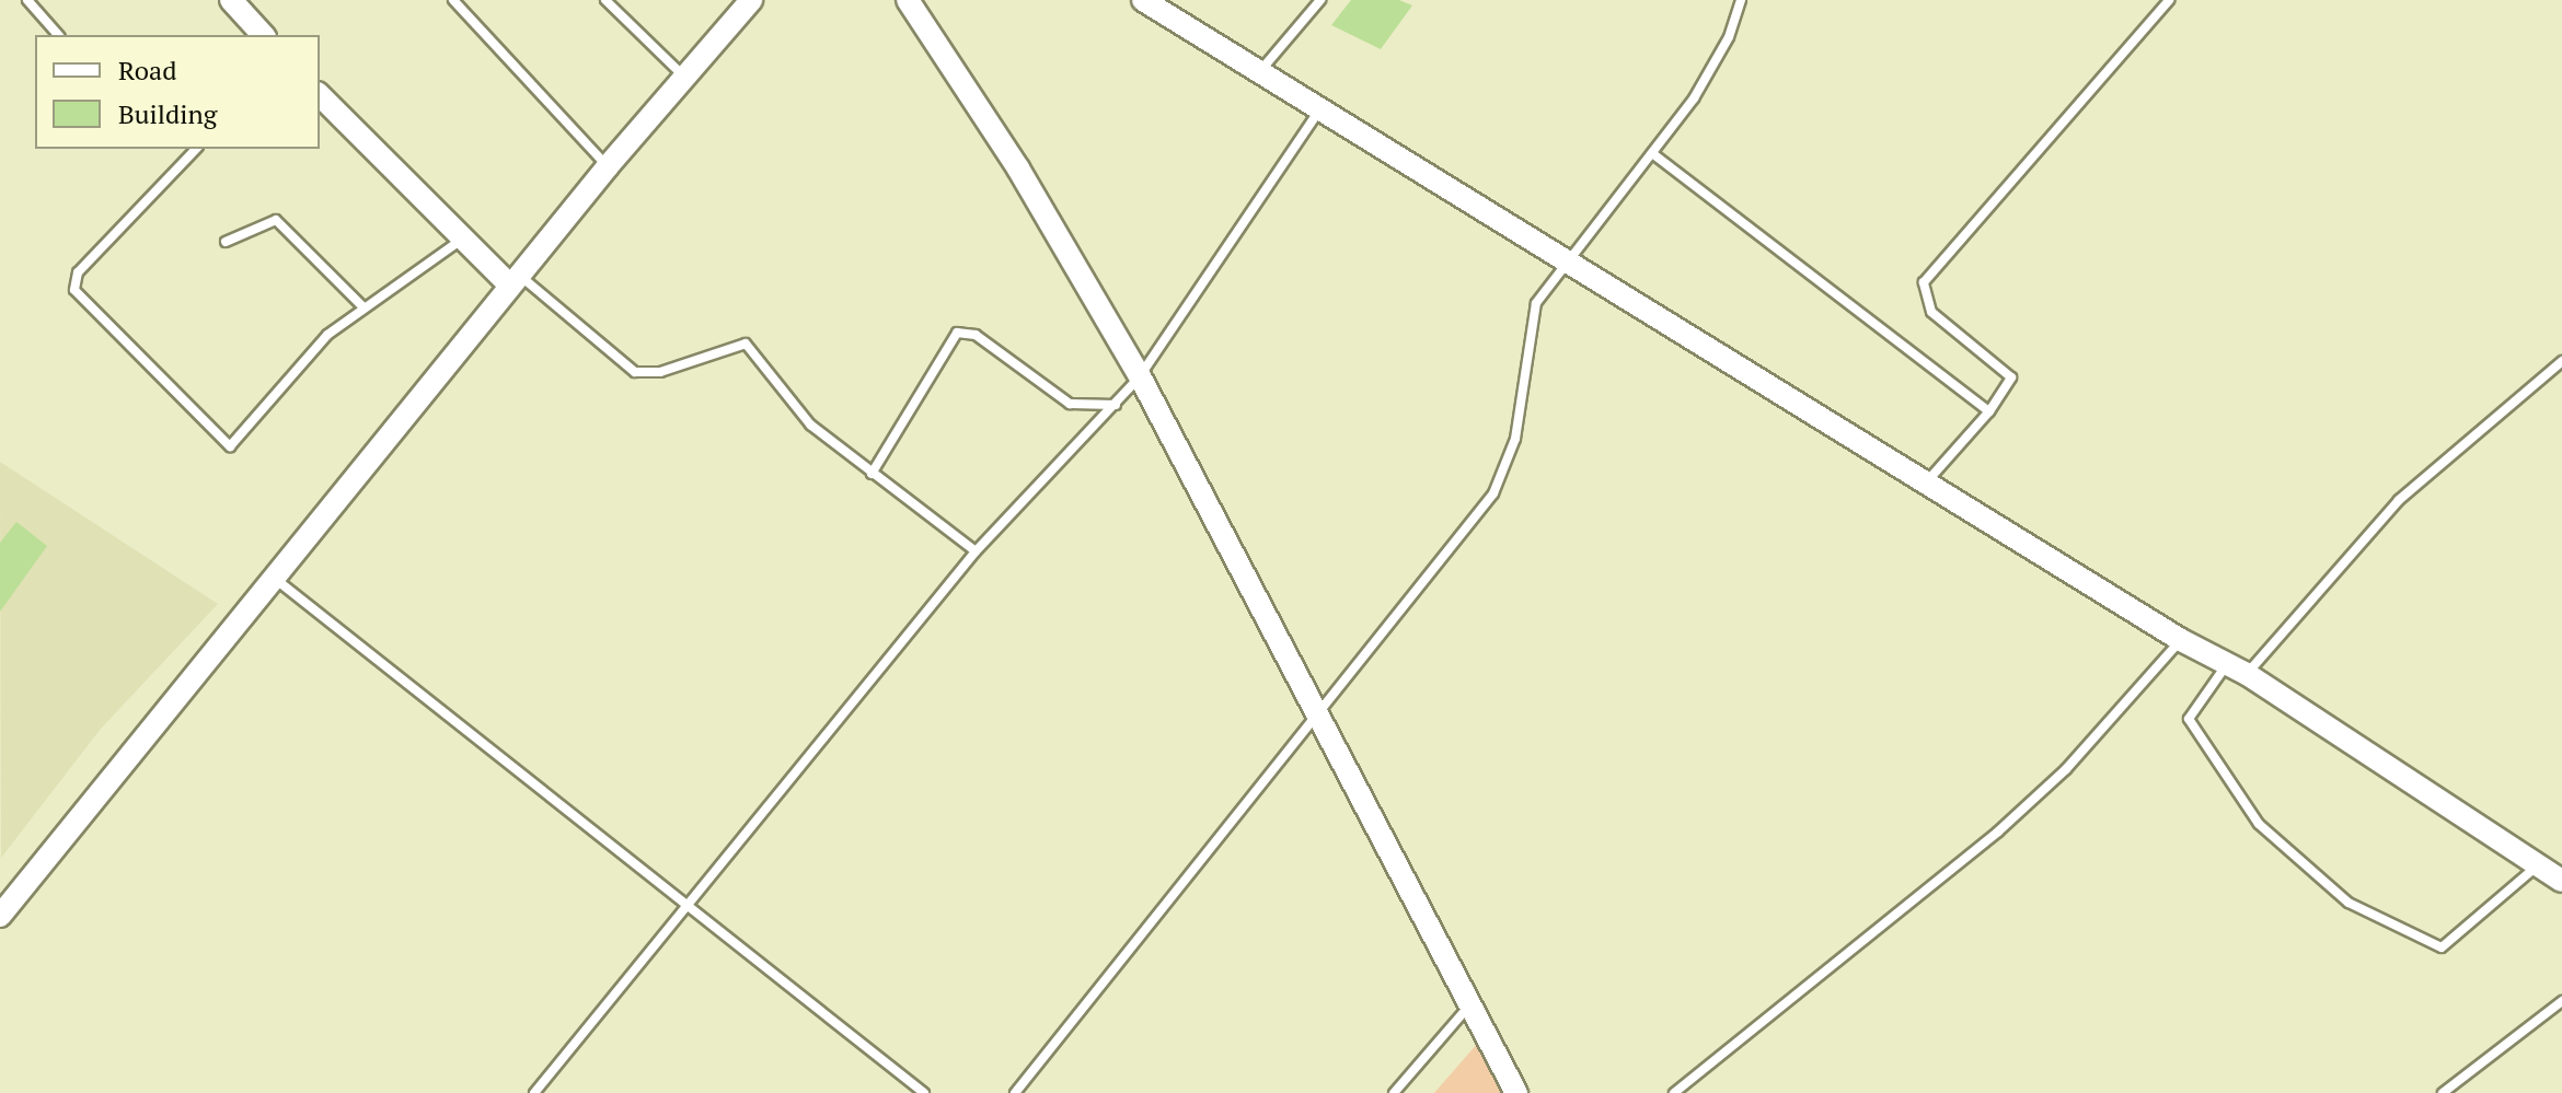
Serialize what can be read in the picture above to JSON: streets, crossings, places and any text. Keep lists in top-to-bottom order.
{
  "legend": ["Road", "Building"]
}
